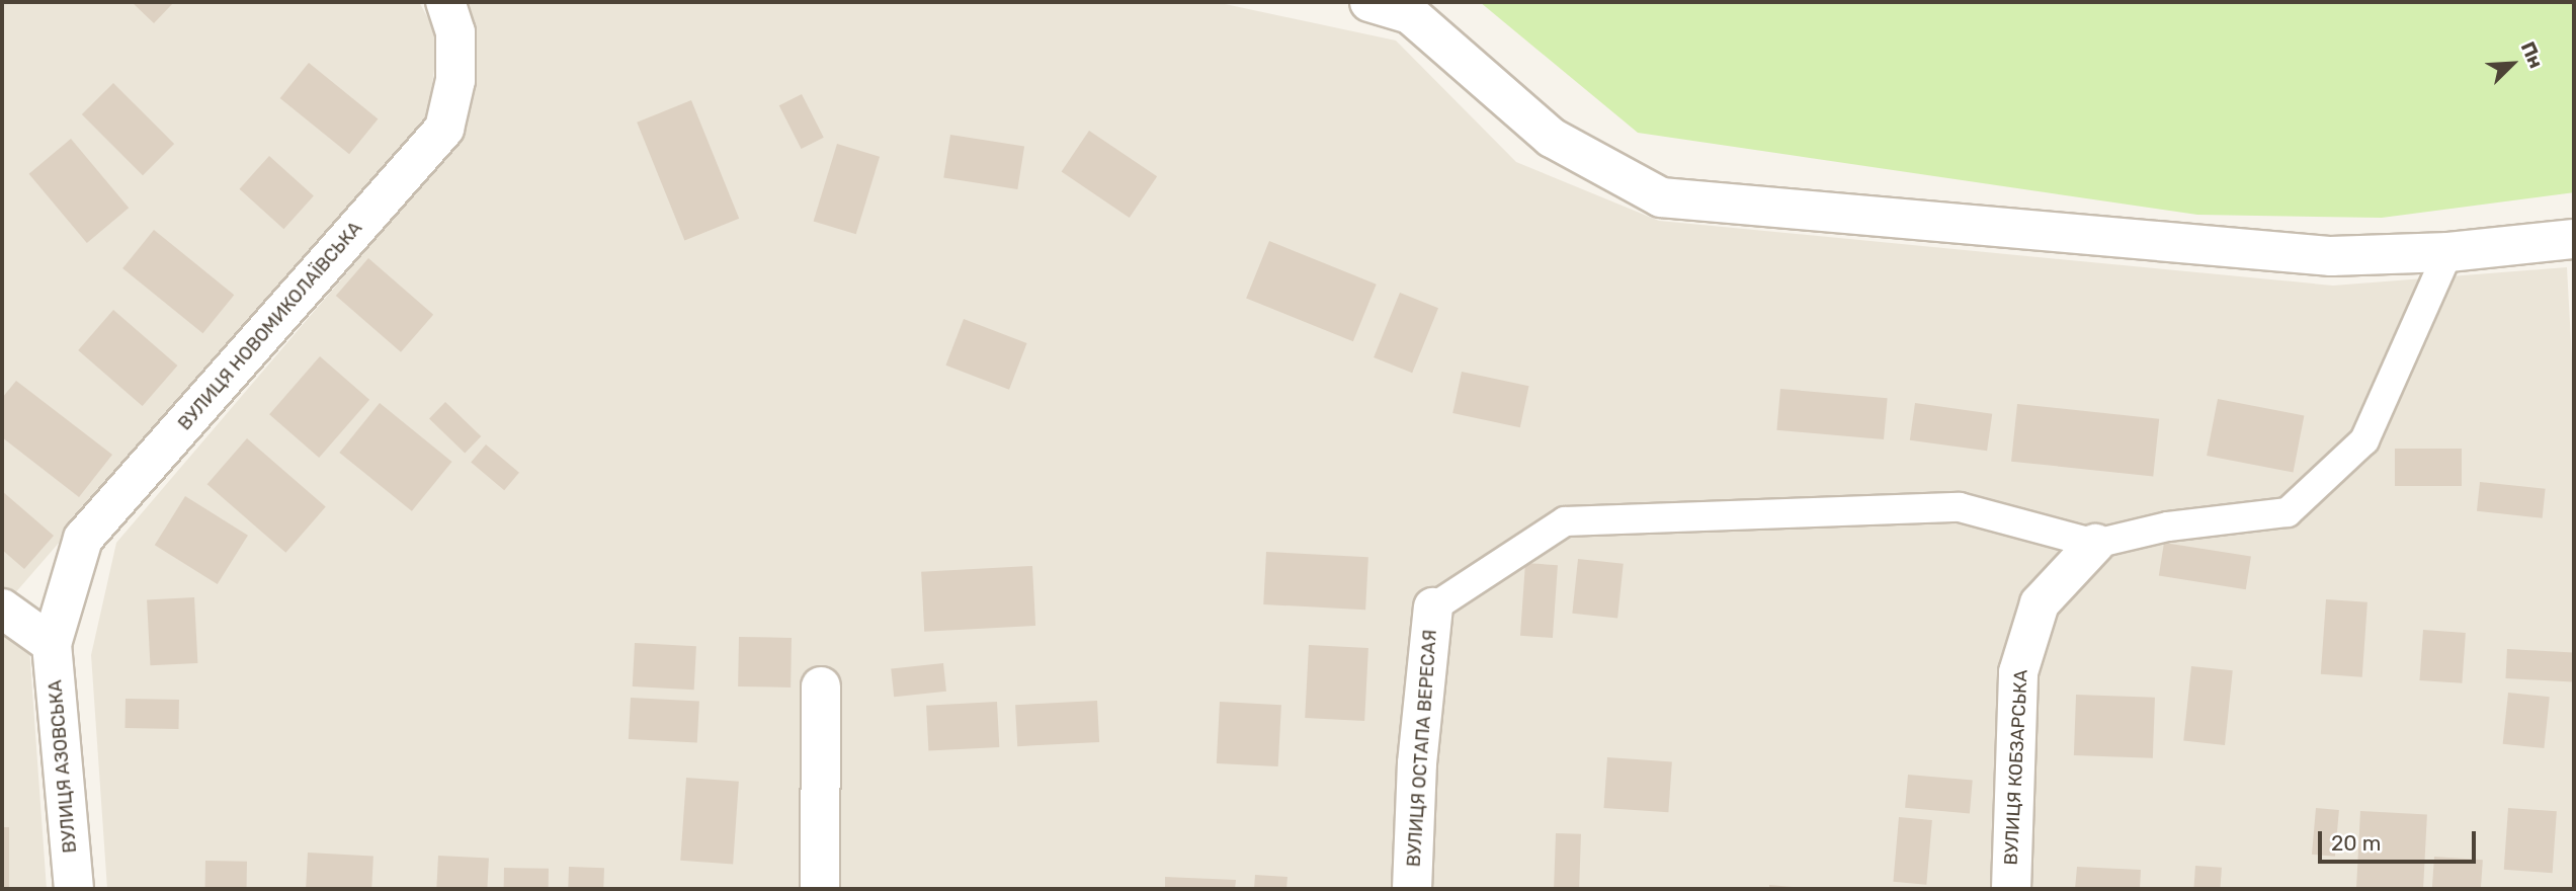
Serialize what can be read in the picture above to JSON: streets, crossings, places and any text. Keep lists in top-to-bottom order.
{
  "streets": {
    "street": [
      "ВУЛИЦЯ НОВОМИКОЛАЇВСЬКА",
      "ВУЛИЦЯ ОСТАПА ВЕРЕСАЯ",
      "ВУЛИЦЯ АЗОВСЬКА",
      "ВУЛИЦЯ КОБЗАРСЬКА"
    ]
  },
  "crossings": [
    ["ВУЛИЦЯ НОВОМИКОЛАЇВСЬКА", "ВУЛИЦЯ АЗОВСЬКА"]
  ],
  "scale_bar": "20 m",
  "north": "top right"
}
